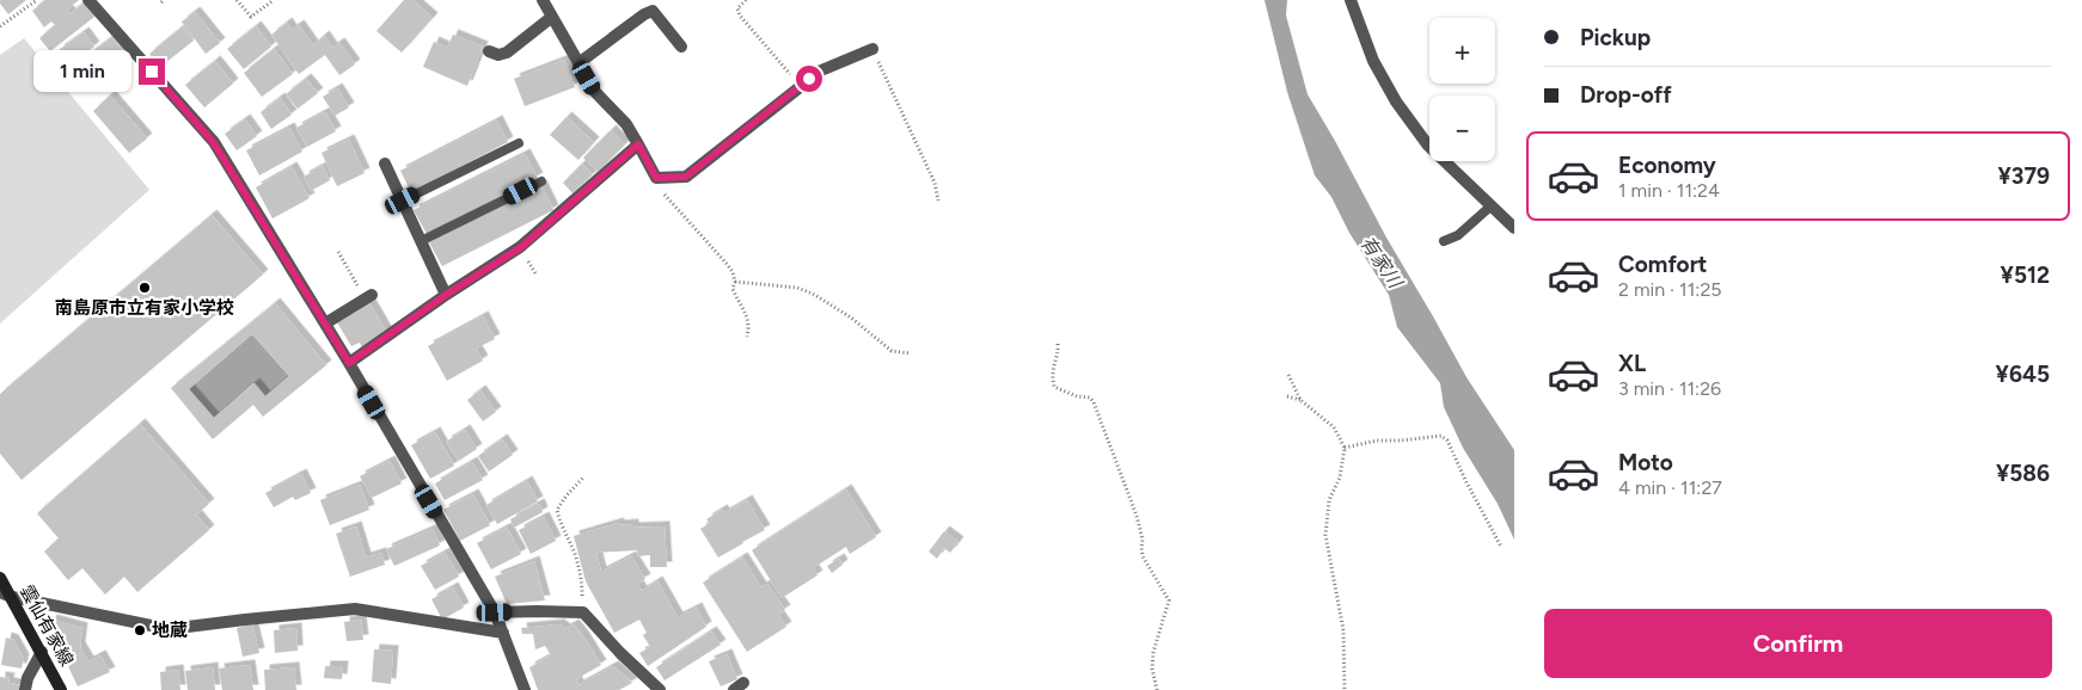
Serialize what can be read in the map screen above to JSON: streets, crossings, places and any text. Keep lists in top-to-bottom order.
{
  "streets": {
    "main road": ["雲仙有家線"]
  },
  "water": ["有家川"],
  "places": ["南島原市立有家小学校", "地蔵"],
  "page": {
    "banner": ["Pickup", "Drop-off"],
    "map_buttons": ["+", "−"],
    "bubble": "1 min",
    "list": [
      {
        "name": "Economy",
        "note": "1 min · 11:24",
        "value": "¥379"
      },
      {
        "name": "Comfort",
        "note": "2 min · 11:25",
        "value": "¥512"
      },
      {
        "name": "XL",
        "note": "3 min · 11:26",
        "value": "¥645"
      },
      {
        "name": "Moto",
        "note": "4 min · 11:27",
        "value": "¥586"
      }
    ],
    "buttons": "Confirm"
  }
}
